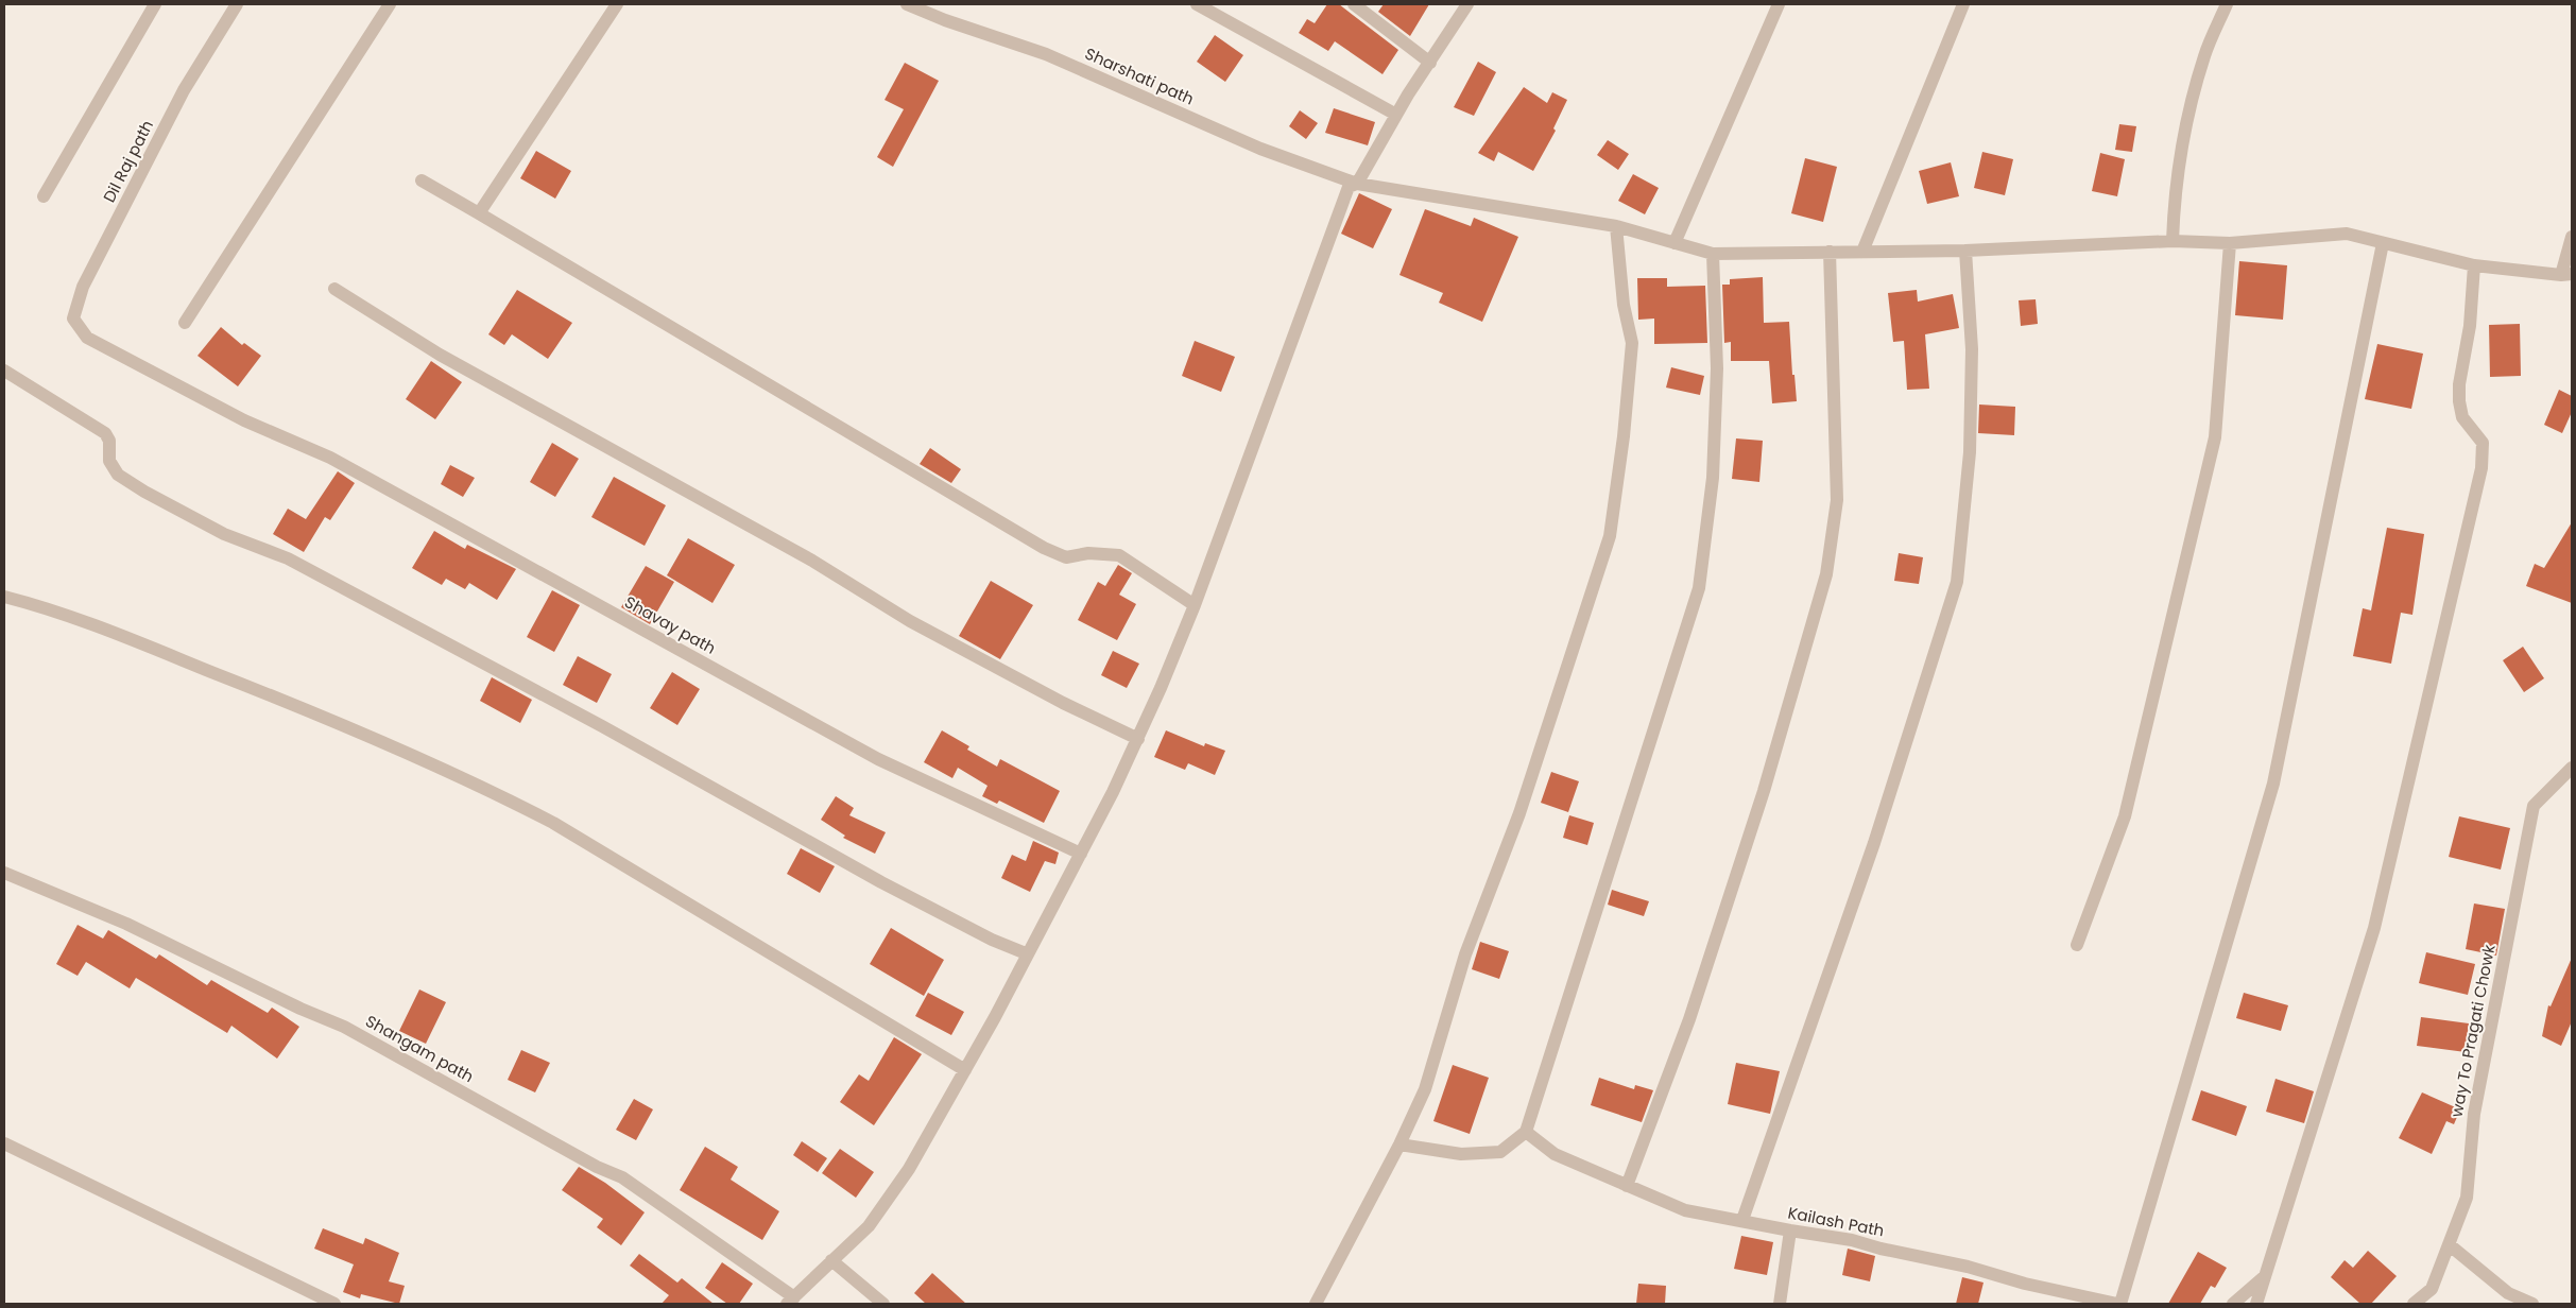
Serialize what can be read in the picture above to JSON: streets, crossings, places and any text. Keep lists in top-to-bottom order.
{
  "streets": {
    "street": [
      "Sharshati path",
      "Dil Raj path",
      "Shavay path",
      "way To Pragati Chowk",
      "Shangam path",
      "Kailash Path"
    ]
  },
  "crossings": [
    ["Dil Raj path", "Shavay path"]
  ]
}
